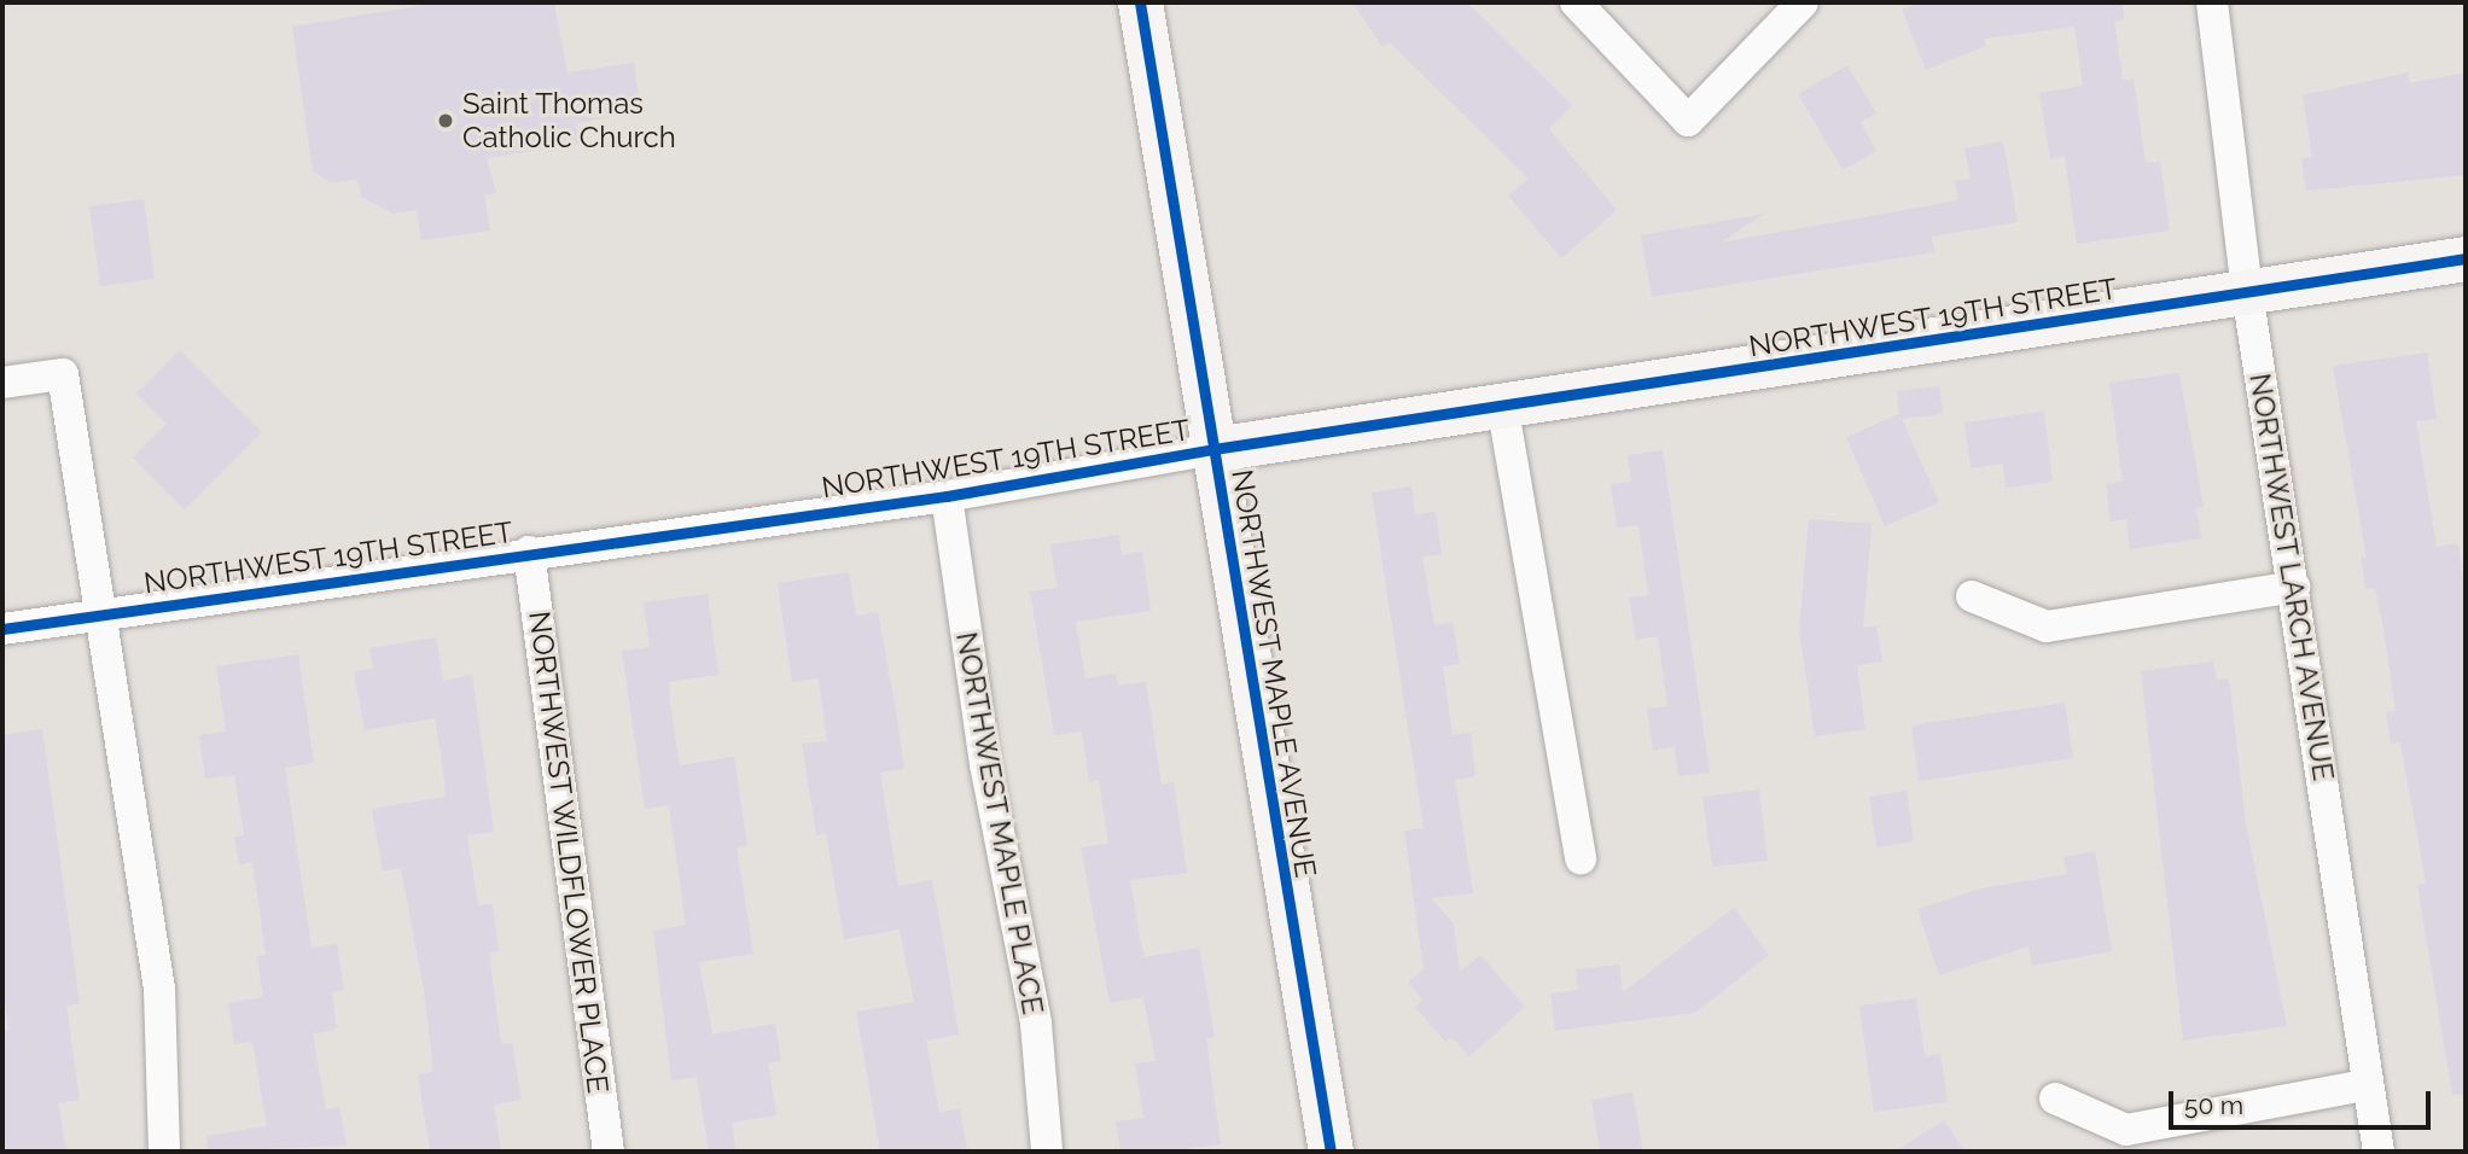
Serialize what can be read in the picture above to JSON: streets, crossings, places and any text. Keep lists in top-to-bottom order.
{
  "streets": {
    "main road": ["NORTHWEST 19TH STREET", "NORTHWEST MAPLE AVENUE"],
    "street": ["NORTHWEST LARCH AVENUE", "NORTHWEST MAPLE PLACE", "NORTHWEST WILDFLOWER PLACE"]
  },
  "crossings": [
    ["NORTHWEST 19TH STREET", "NORTHWEST LARCH AVENUE"],
    ["NORTHWEST 19TH STREET", "NORTHWEST MAPLE AVENUE"],
    ["NORTHWEST 19TH STREET", "NORTHWEST MAPLE PLACE"],
    ["NORTHWEST 19TH STREET", "NORTHWEST WILDFLOWER PLACE"]
  ],
  "places": ["Saint Thomas Catholic Church"],
  "scale_bar": "50 m"
}
